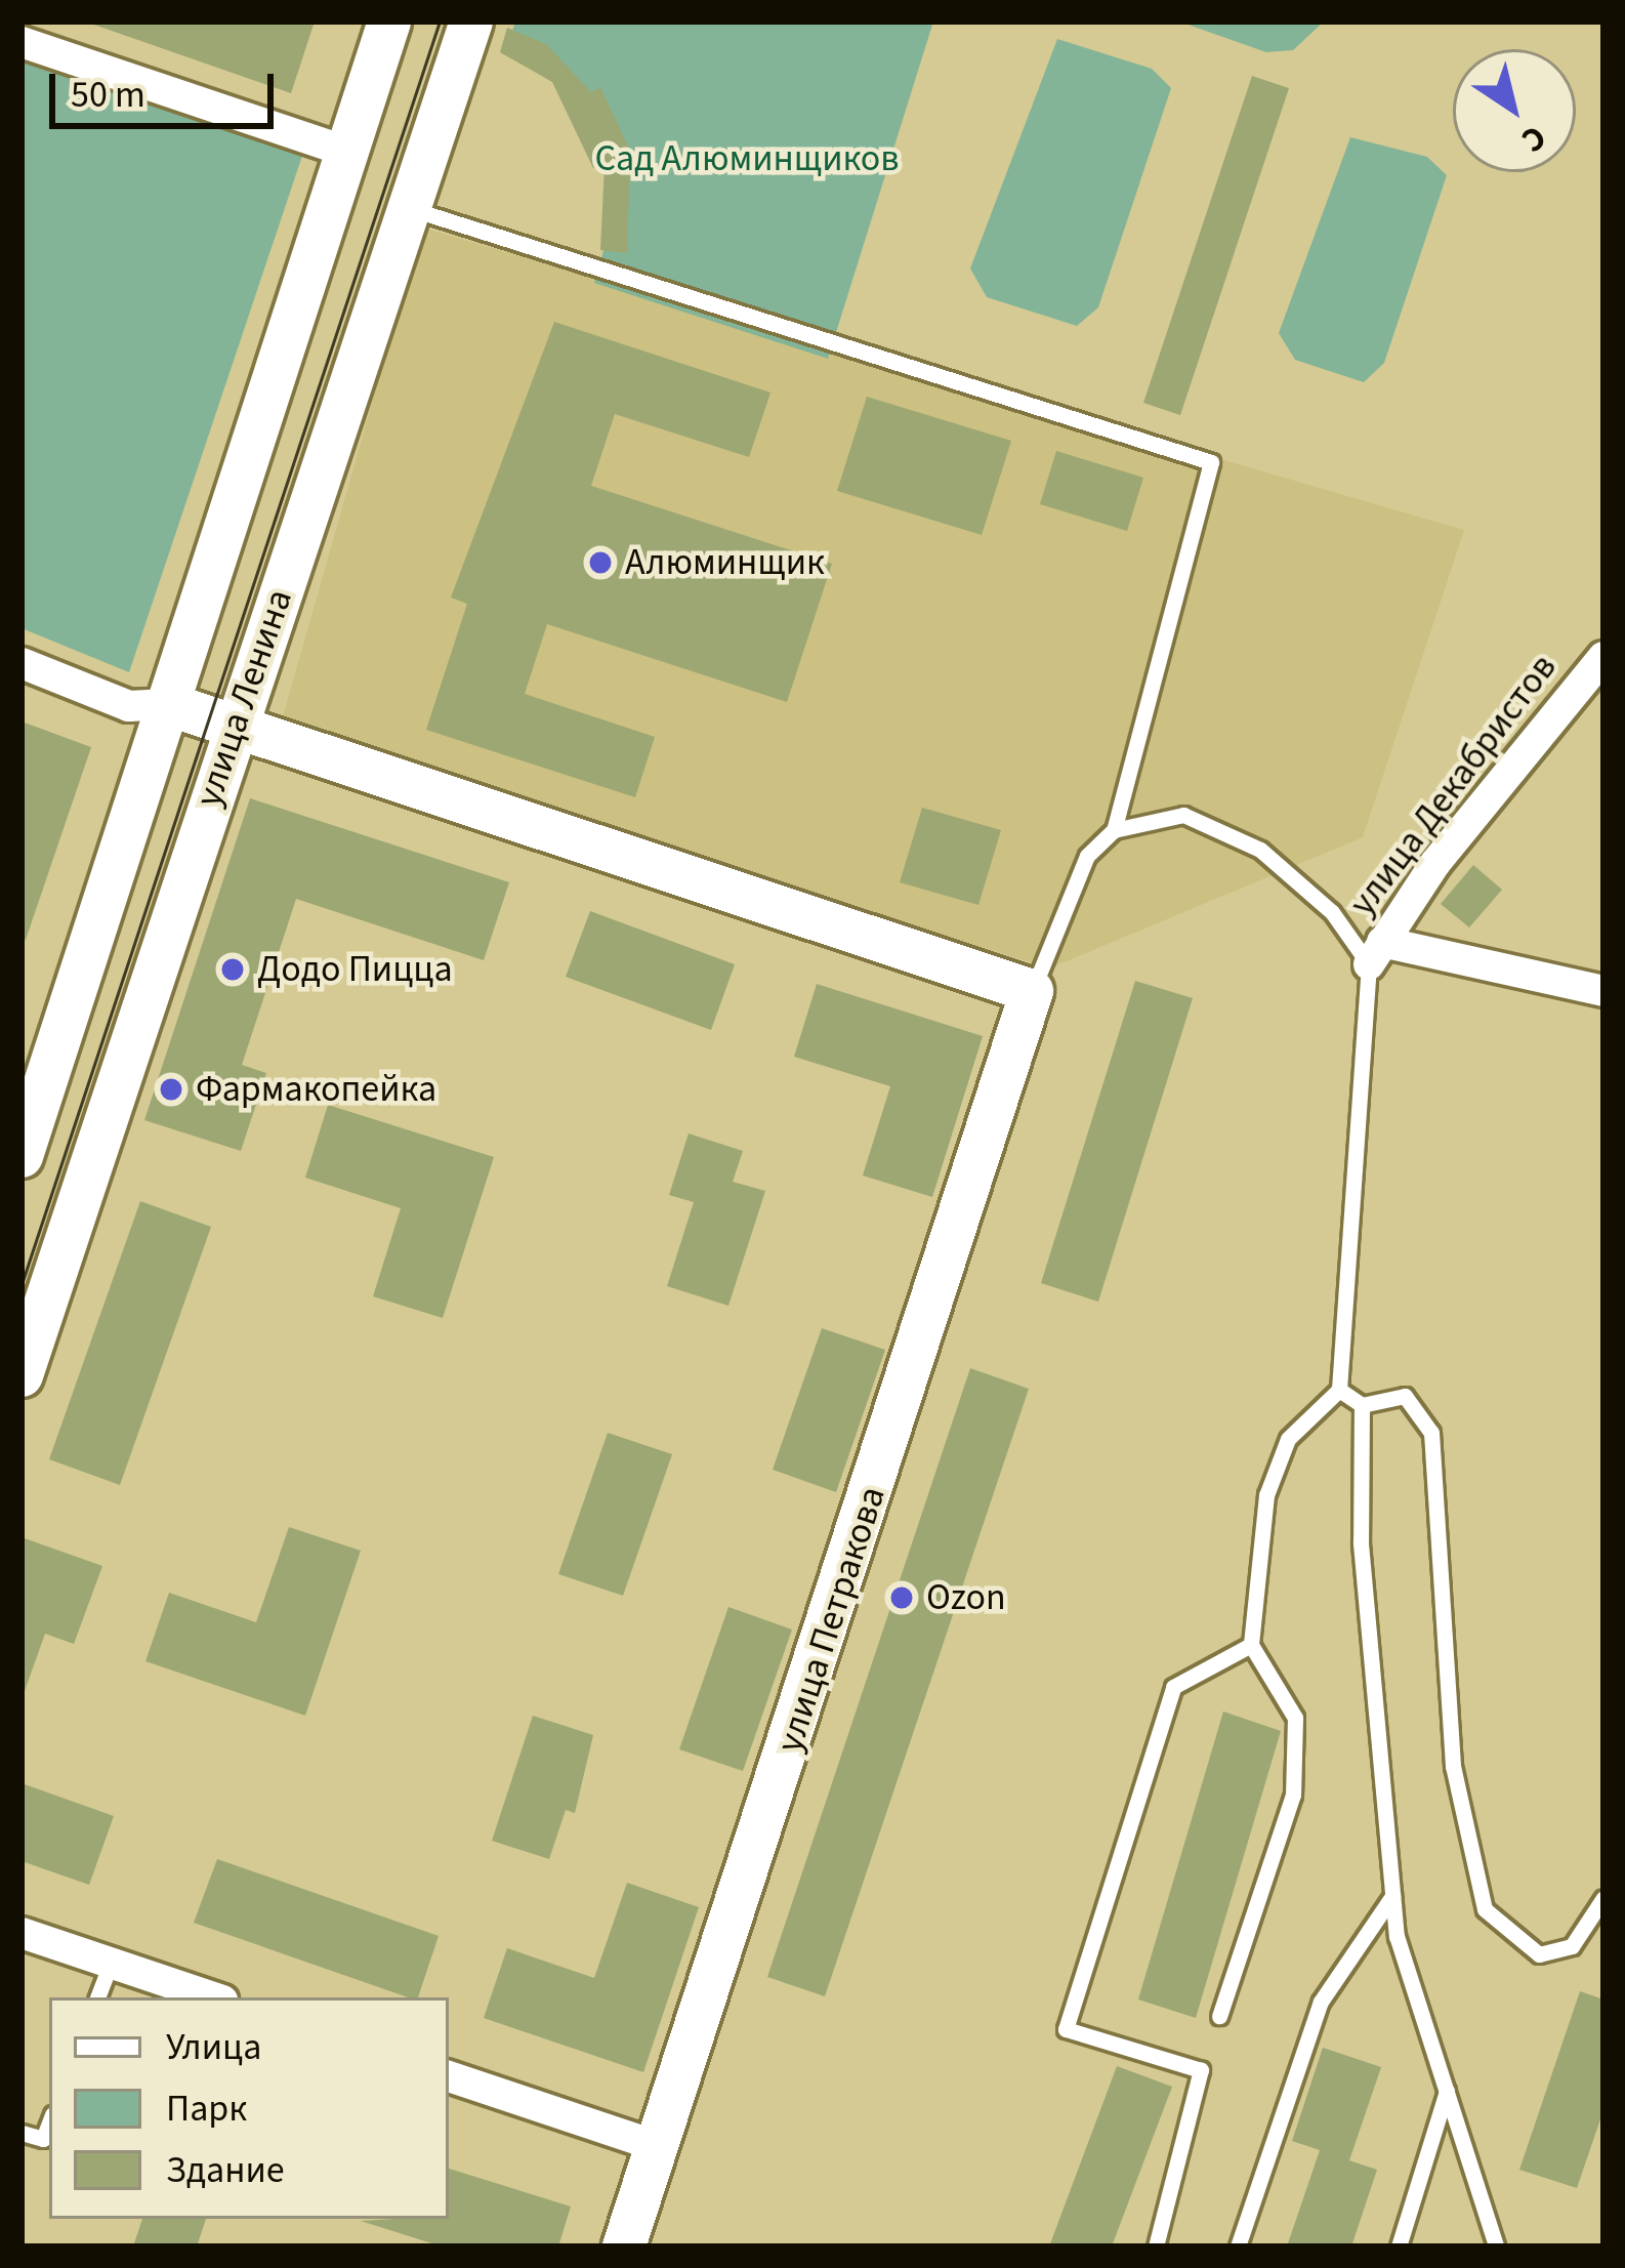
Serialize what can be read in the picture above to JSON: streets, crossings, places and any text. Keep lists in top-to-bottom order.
{
  "streets": {
    "main road": ["улица Ленина", "улица Петракова"],
    "street": ["улица Декабристов"]
  },
  "parks": ["Сад Алюминщиков"],
  "places": [
    "Алюминщик",
    "Додо Пицца",
    "Фармакопейка",
    "Ozon"
  ],
  "legend": ["Улица", "Парк", "Здание"],
  "scale_bar": "50 m",
  "north": "bottom right"
}
